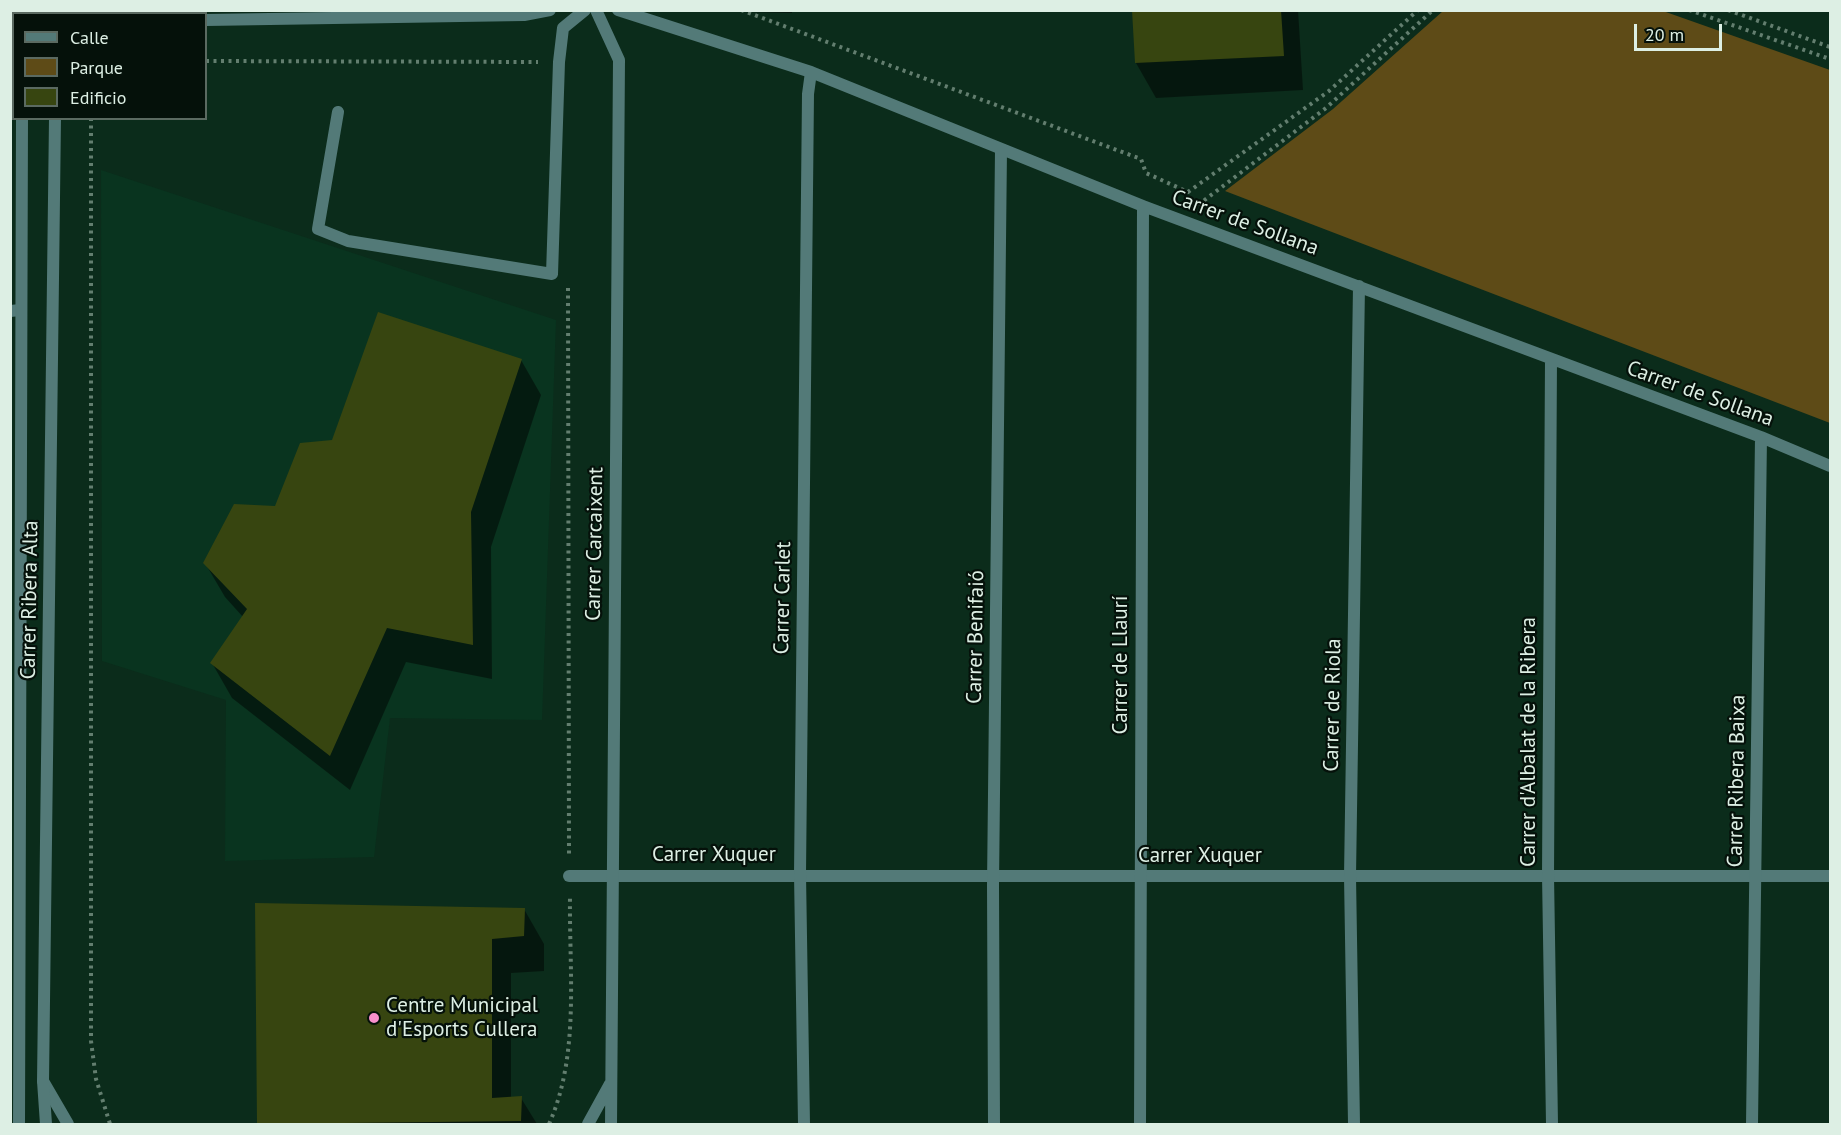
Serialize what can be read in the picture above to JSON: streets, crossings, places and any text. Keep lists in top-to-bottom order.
{
  "streets": {
    "street": [
      "Carrer de Sollana",
      "Carrer Carcaixent",
      "Carrer Carlet",
      "Carrer Ribera Alta",
      "Carrer Benifaió",
      "Carrer de Llaurí",
      "Carrer de Riola",
      "Carrer d'Albalat de la Ribera",
      "Carrer Ribera Baixa",
      "Carrer Xuquer"
    ]
  },
  "crossings": [
    ["Carrer de Sollana", "Carrer Carlet"],
    ["Carrer de Sollana", "Carrer Benifaió"],
    ["Carrer de Sollana", "Carrer de Llaurí"],
    ["Carrer de Sollana", "Carrer de Riola"],
    ["Carrer de Sollana", "Carrer d'Albalat de la Ribera"],
    ["Carrer de Sollana", "Carrer Ribera Baixa"],
    ["Carrer Carcaixent", "Carrer Xuquer"],
    ["Carrer Carlet", "Carrer Xuquer"],
    ["Carrer Benifaió", "Carrer Xuquer"],
    ["Carrer de Llaurí", "Carrer Xuquer"],
    ["Carrer de Riola", "Carrer Xuquer"],
    ["Carrer d'Albalat de la Ribera", "Carrer Xuquer"],
    ["Carrer Ribera Baixa", "Carrer Xuquer"]
  ],
  "places": ["Centre Municipal d'Esports Cullera"],
  "legend": ["Calle", "Parque", "Edificio"],
  "scale_bar": "20 m"
}
